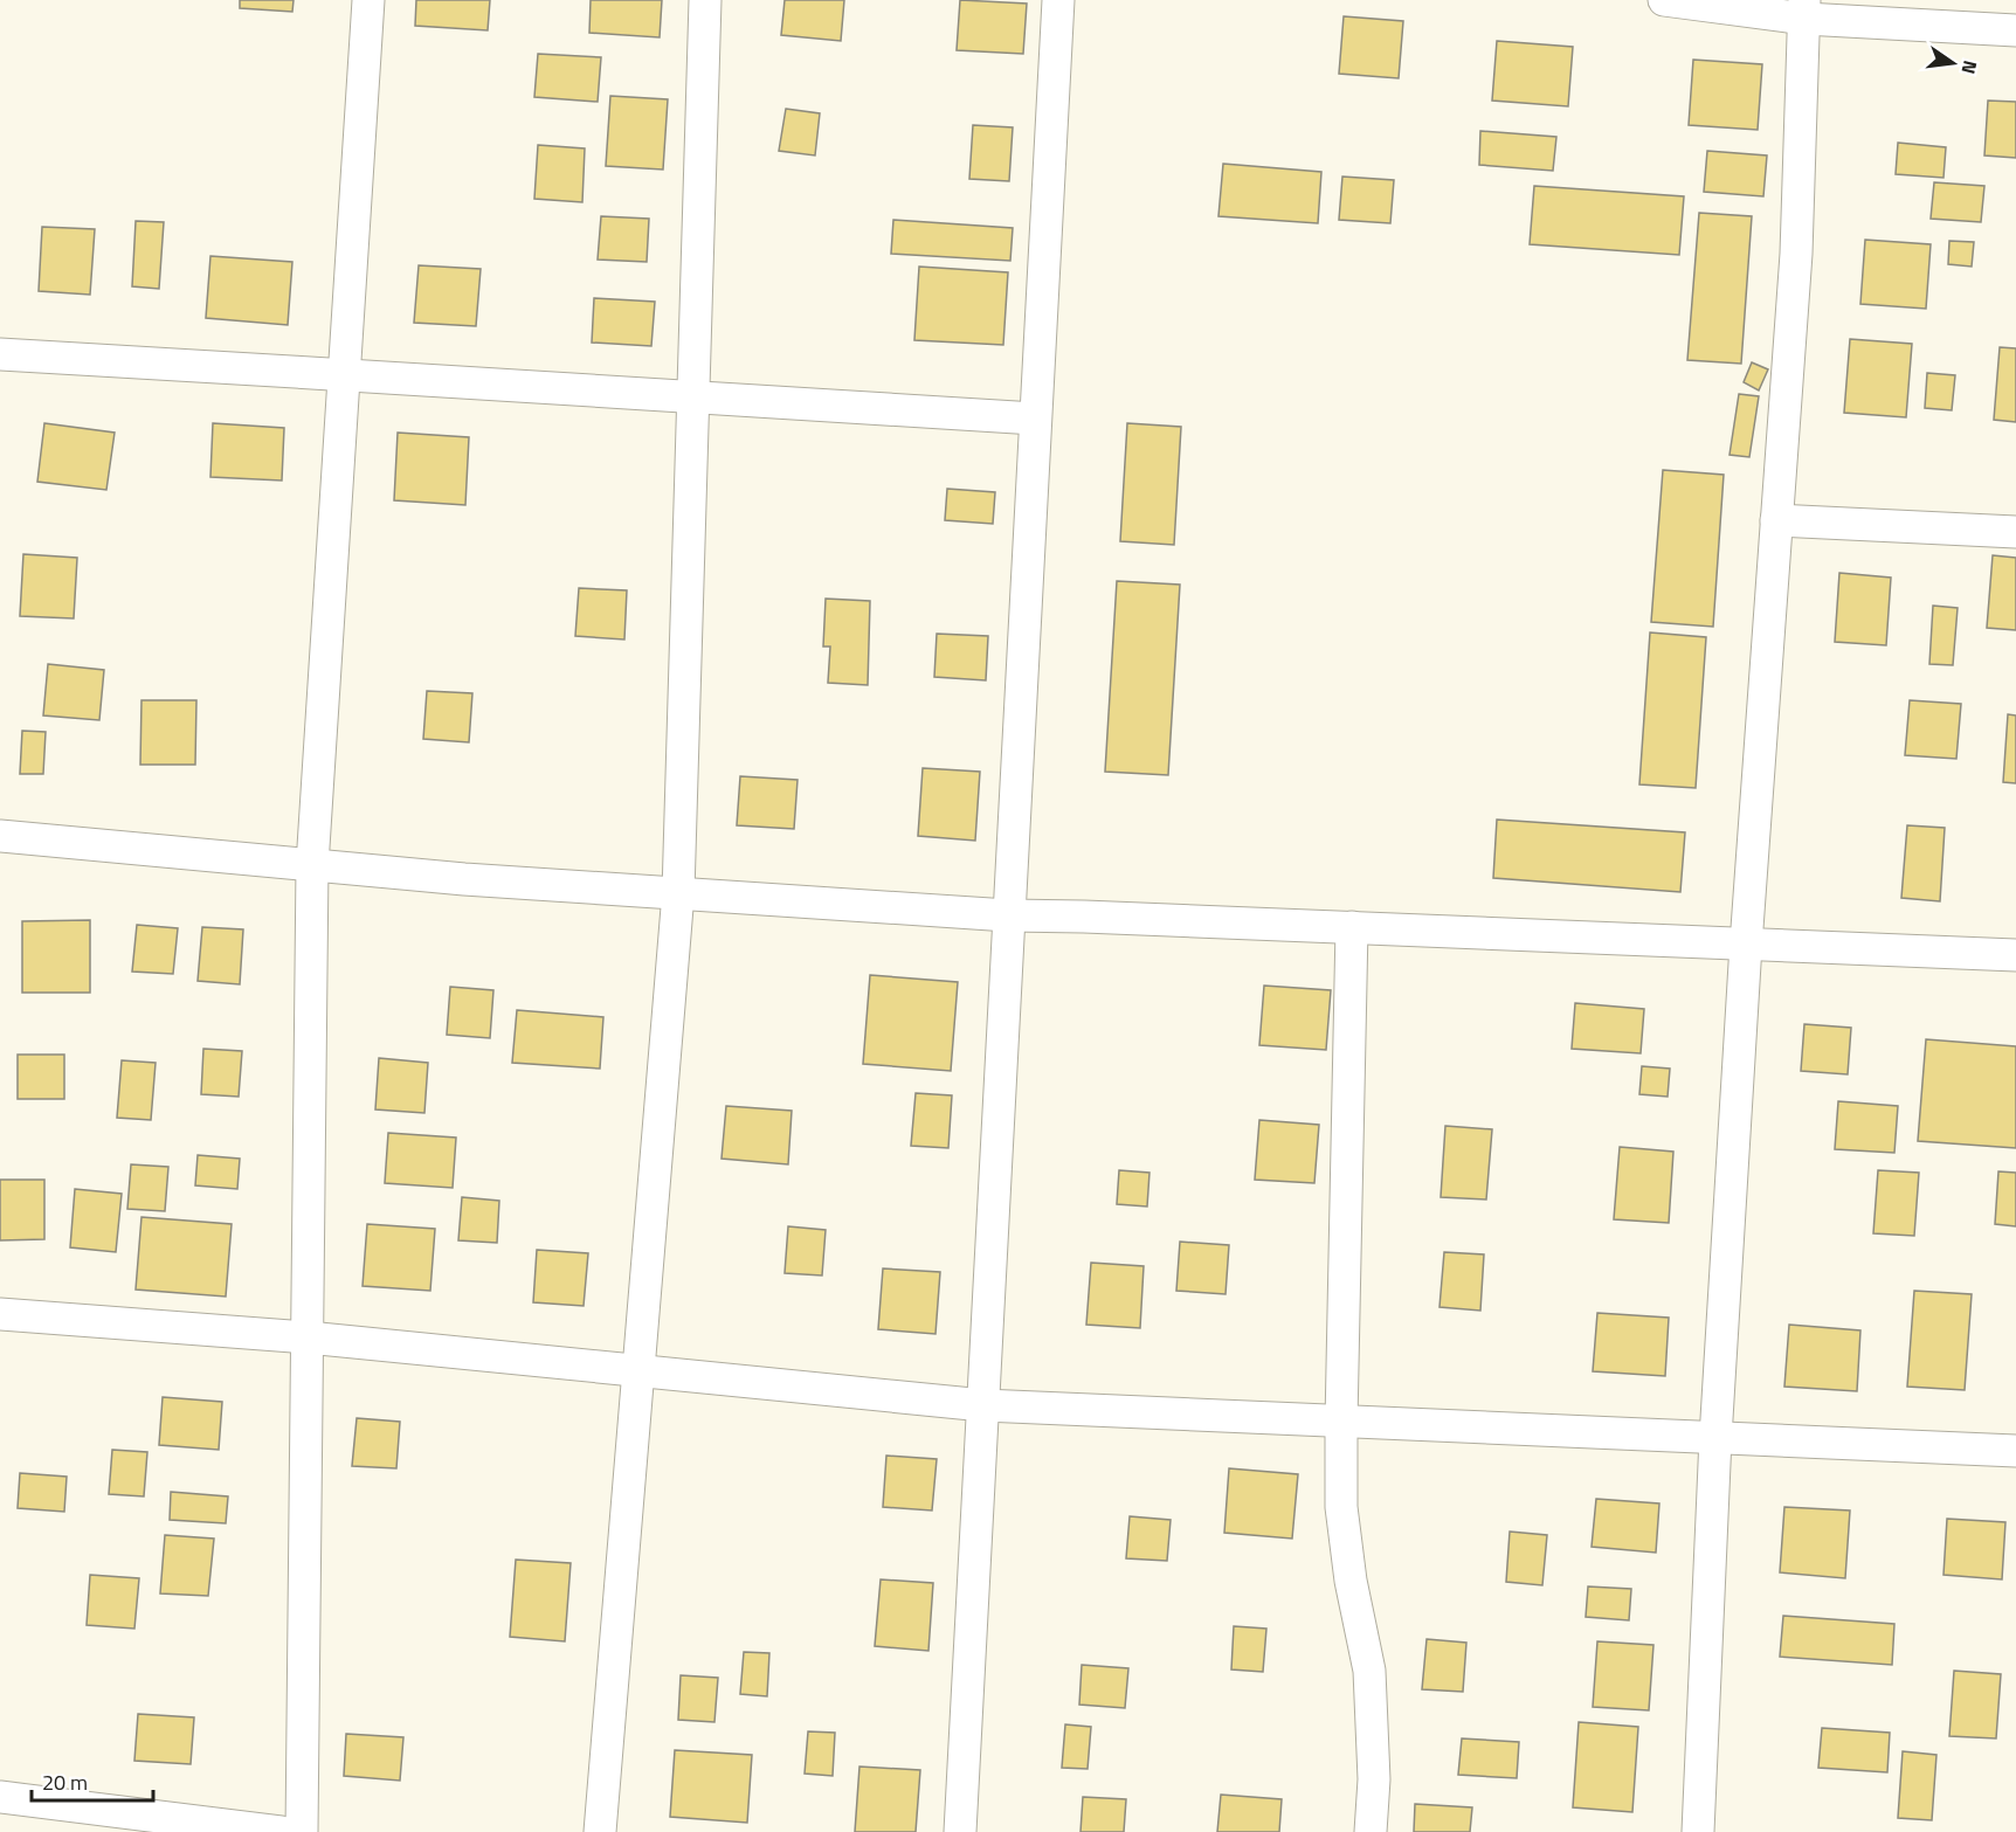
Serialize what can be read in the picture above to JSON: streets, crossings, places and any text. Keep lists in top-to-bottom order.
{
  "scale_bar": "20 m",
  "north": "right"
}
